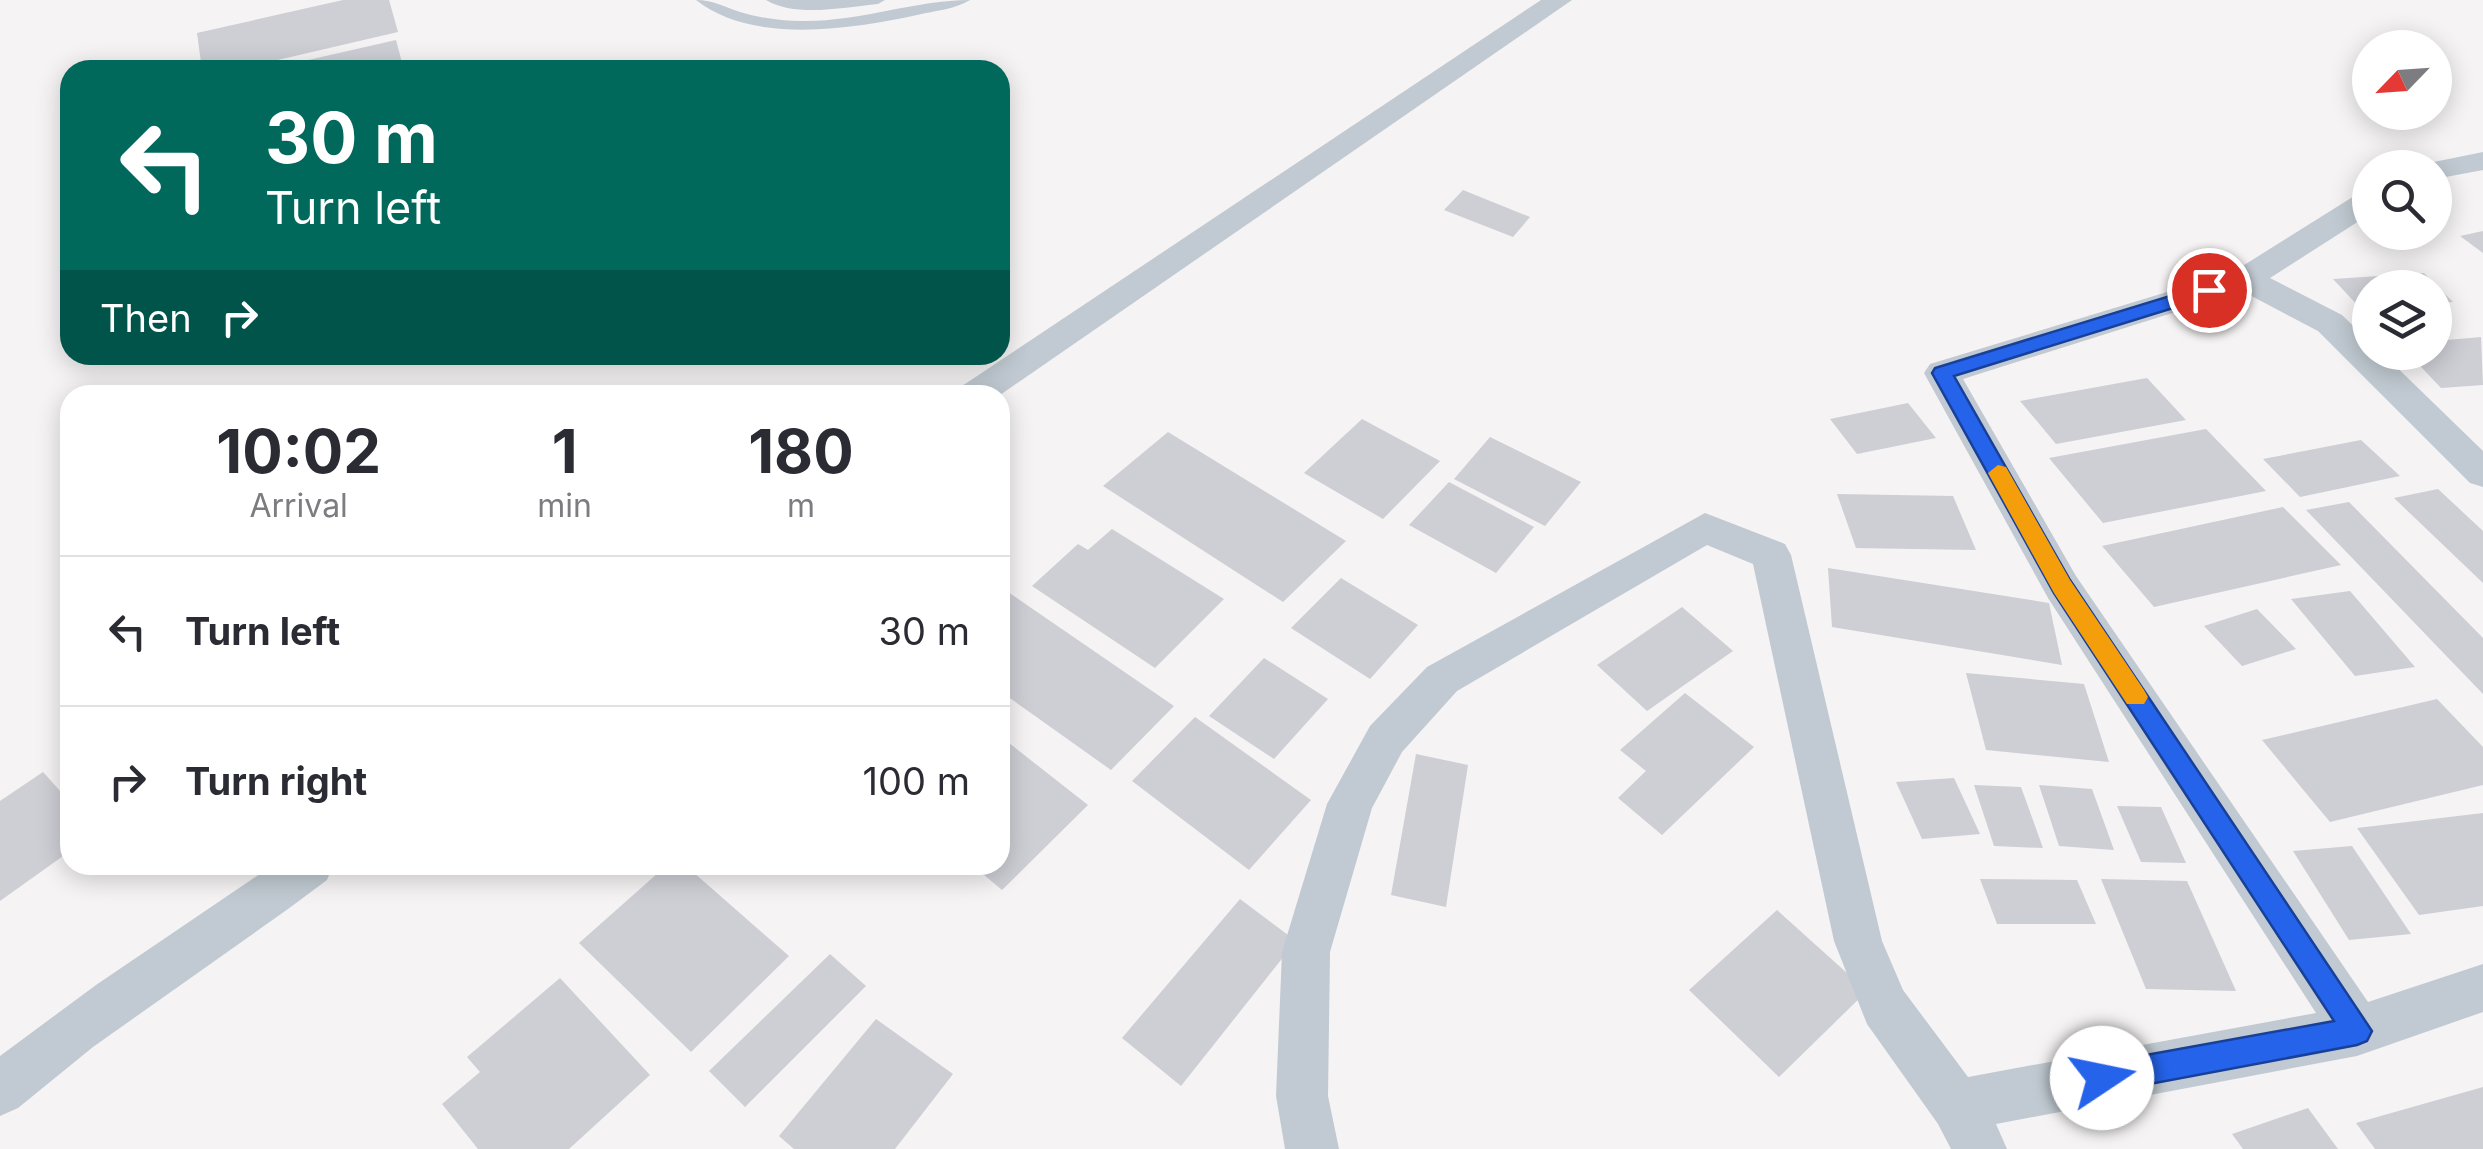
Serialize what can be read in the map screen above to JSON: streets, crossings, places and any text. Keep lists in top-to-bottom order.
{
  "north": "bottom left",
  "page": {
    "turn": ["30 m", "Turn left"],
    "then": "Then",
    "eta": [
      "10:02",
      "Arrival",
      "1",
      "min",
      "180",
      "m"
    ],
    "list": [
      {
        "name": "Turn left",
        "value": "30 m"
      },
      {
        "name": "Turn right",
        "value": "100 m"
      }
    ]
  }
}
